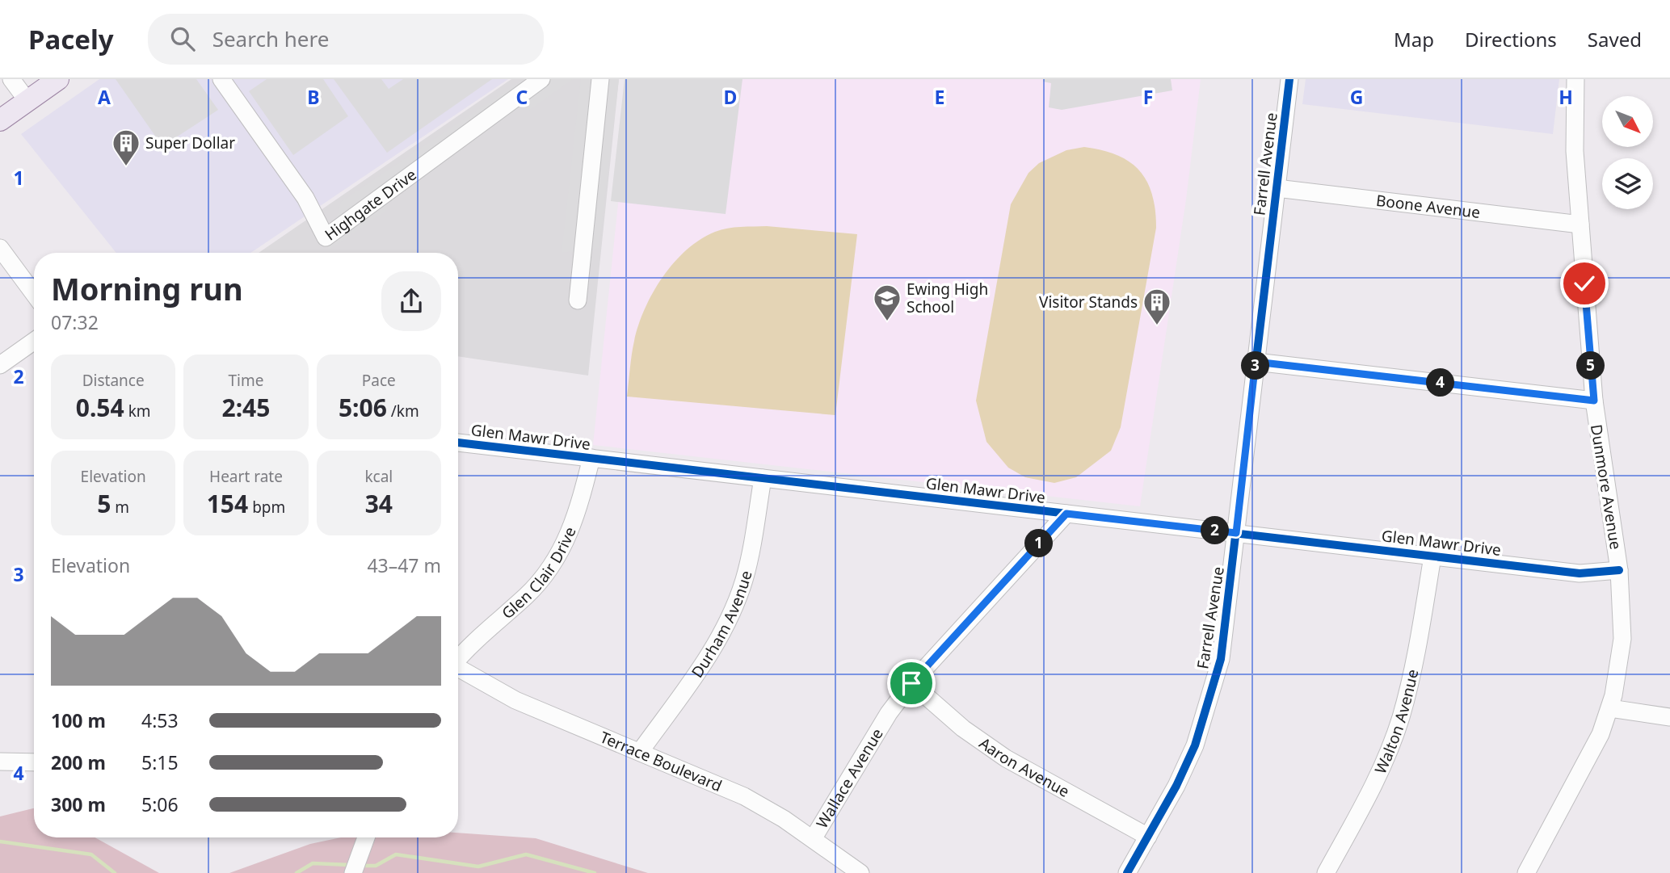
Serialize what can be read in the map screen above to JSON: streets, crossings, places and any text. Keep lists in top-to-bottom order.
{
  "streets": {
    "street": [
      "Farrell Avenue",
      "Highgate Drive",
      "Boone Avenue",
      "Glen Mawr Drive",
      "Dunmore Avenue",
      "Glen Clair Drive",
      "Durham Avenue",
      "Walton Avenue",
      "Terrace Boulevard",
      "Aaron Avenue",
      "Wallace Avenue"
    ]
  },
  "crossings": [
    ["Farrell Avenue", "Boone Avenue"],
    ["Farrell Avenue", "Glen Mawr Drive"],
    ["Farrell Avenue", "Aaron Avenue"],
    ["Boone Avenue", "Dunmore Avenue"],
    ["Glen Mawr Drive", "Dunmore Avenue"],
    ["Glen Mawr Drive", "Glen Clair Drive"],
    ["Glen Mawr Drive", "Durham Avenue"],
    ["Glen Mawr Drive", "Walton Avenue"],
    ["Glen Mawr Drive", "Wallace Avenue"],
    ["Durham Avenue", "Terrace Boulevard"],
    ["Terrace Boulevard", "Wallace Avenue"],
    ["Aaron Avenue", "Wallace Avenue"]
  ],
  "places": {
    "building": ["Super Dollar", "Visitor Stands"],
    "school or university": ["Ewing High School"]
  },
  "north": "bottom right",
  "page": {
    "header": "Pacely",
    "search": "Search here",
    "nav": ["Map", "Directions", "Saved"],
    "heading": ["Morning run", "07:32"],
    "stats": [
      ["Distance", "0.54 km"],
      ["Time", "2:45"],
      ["Pace", "5:06 /km"],
      ["Elevation", "5 m"],
      ["Heart rate", "154 bpm"],
      ["kcal", "34"]
    ],
    "pins": [
      "3",
      "5",
      "4",
      "2",
      "1"
    ],
    "chart": ["Elevation", "43–47 m"],
    "list": [
      {
        "name": "100 m",
        "note": "4:53"
      },
      {
        "name": "200 m",
        "note": "5:15"
      },
      {
        "name": "300 m",
        "note": "5:06"
      }
    ]
  },
  "grid": {
    "columns": [
      "A",
      "B",
      "C",
      "D",
      "E",
      "F",
      "G",
      "H"
    ],
    "rows": [
      "1",
      "2",
      "3",
      "4"
    ]
  }
}
